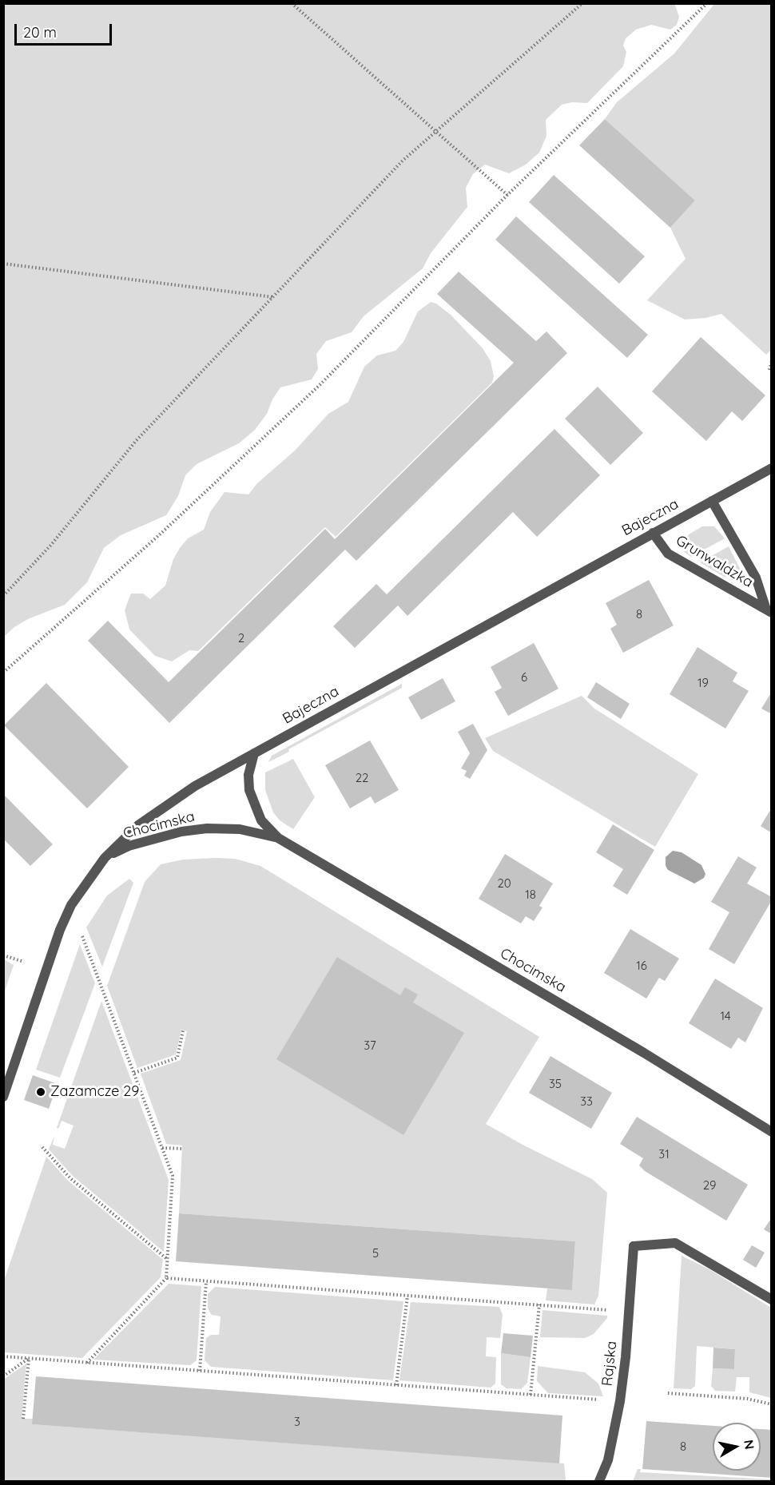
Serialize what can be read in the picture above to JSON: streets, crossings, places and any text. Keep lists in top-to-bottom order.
{
  "streets": {
    "street": [
      "Bajeczna",
      "Grunwaldzka",
      "Chocimska",
      "Rajska"
    ]
  },
  "crossings": [
    ["Bajeczna", "Grunwaldzka"],
    ["Bajeczna", "Chocimska"]
  ],
  "places": ["Zazamcze 29"],
  "house_numbers": [
    "8",
    "2",
    "6",
    "19",
    "22",
    "20",
    "18",
    "16",
    "14",
    "37",
    "35",
    "33",
    "31",
    "29",
    "5",
    "3",
    "8"
  ],
  "scale_bar": "20 m",
  "north": "right"
}
